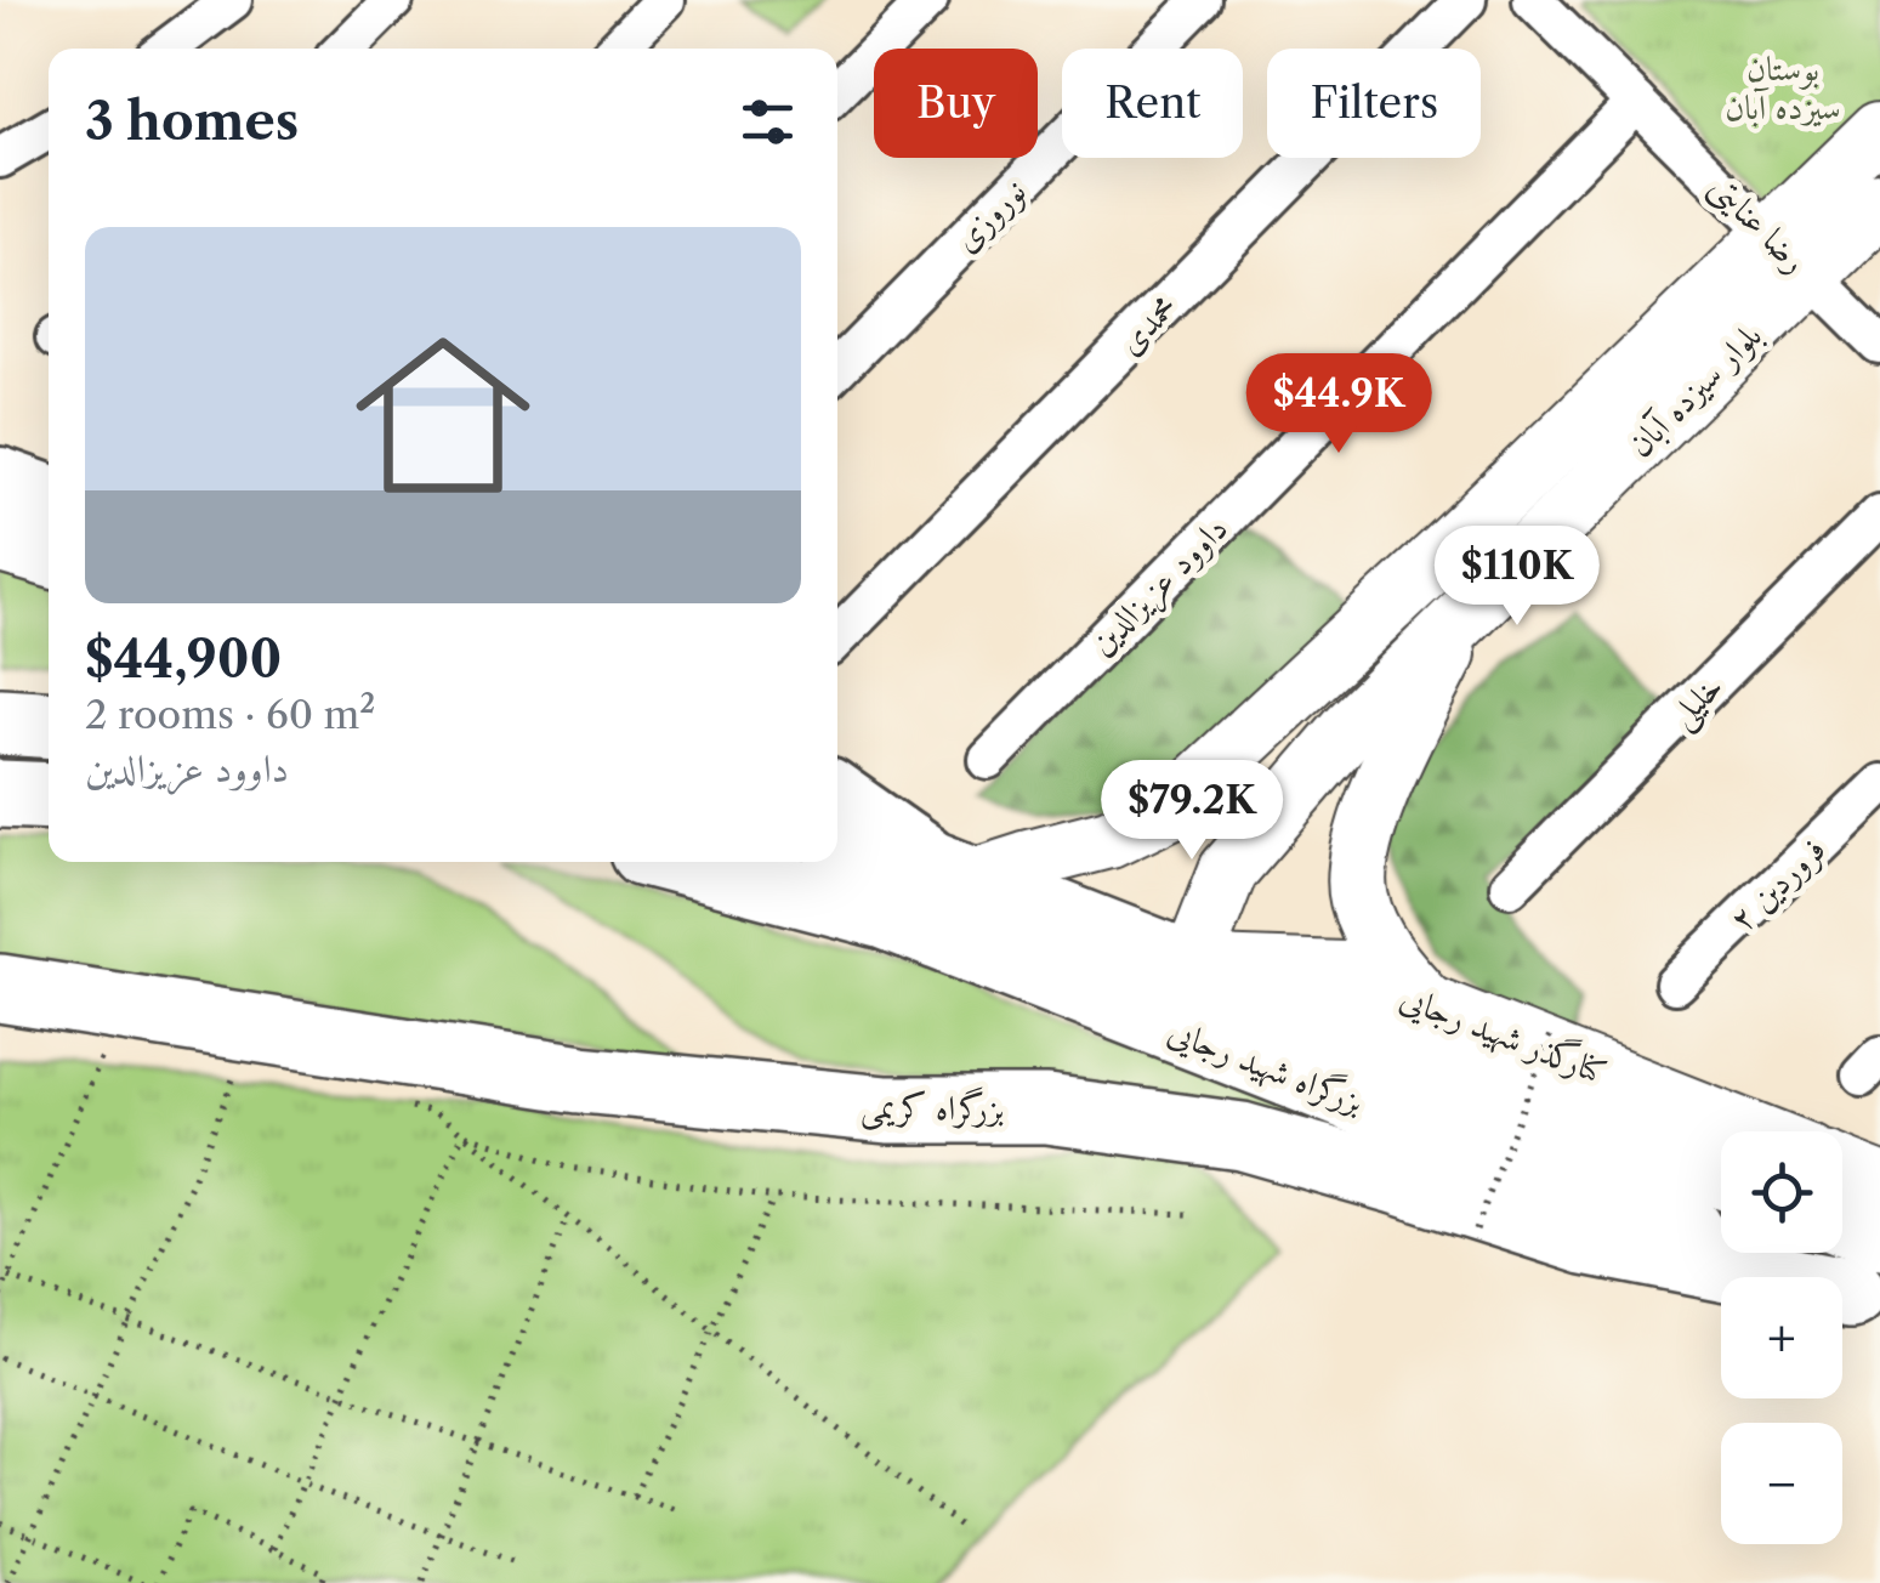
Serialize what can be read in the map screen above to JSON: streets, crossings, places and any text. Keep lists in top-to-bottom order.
{
  "streets": {
    "highway": ["بزرگراه شهید رجایی", "بزرگراه کریمی"],
    "main road": ["بلوار سیزده آبان", "کنارگذر شهید رجایی"],
    "street": [
      "نوروزی",
      "رضا عنایتی",
      "محمدی",
      "داوود عزیزالدین",
      "خلیلی",
      "فروردین ۲"
    ]
  },
  "crossings": [
    ["رضا عنایتی", "بلوار سیزده آبان"],
    ["رضا عنایتی", "داوود عزیزالدین"],
    ["بلوار سیزده آبان", "کنارگذر شهید رجایی"],
    ["بلوار سیزده آبان", "بزرگراه شهید رجایی"],
    ["کنارگذر شهید رجایی", "بزرگراه شهید رجایی"],
    ["بزرگراه شهید رجایی", "بزرگراه کریمی"]
  ],
  "parks": ["بوستان سیزده آبان"],
  "page": {
    "chip": ["Buy", "Rent", "Filters"],
    "heading": "3 homes",
    "list": [
      {
        "name": "$44,900",
        "note": "2 rooms · 60 m² · داوود عزیزالدین"
      }
    ],
    "price": ["$44.9K", "$110K", "$79.2K"],
    "map_buttons": ["+", "−"]
  }
}
